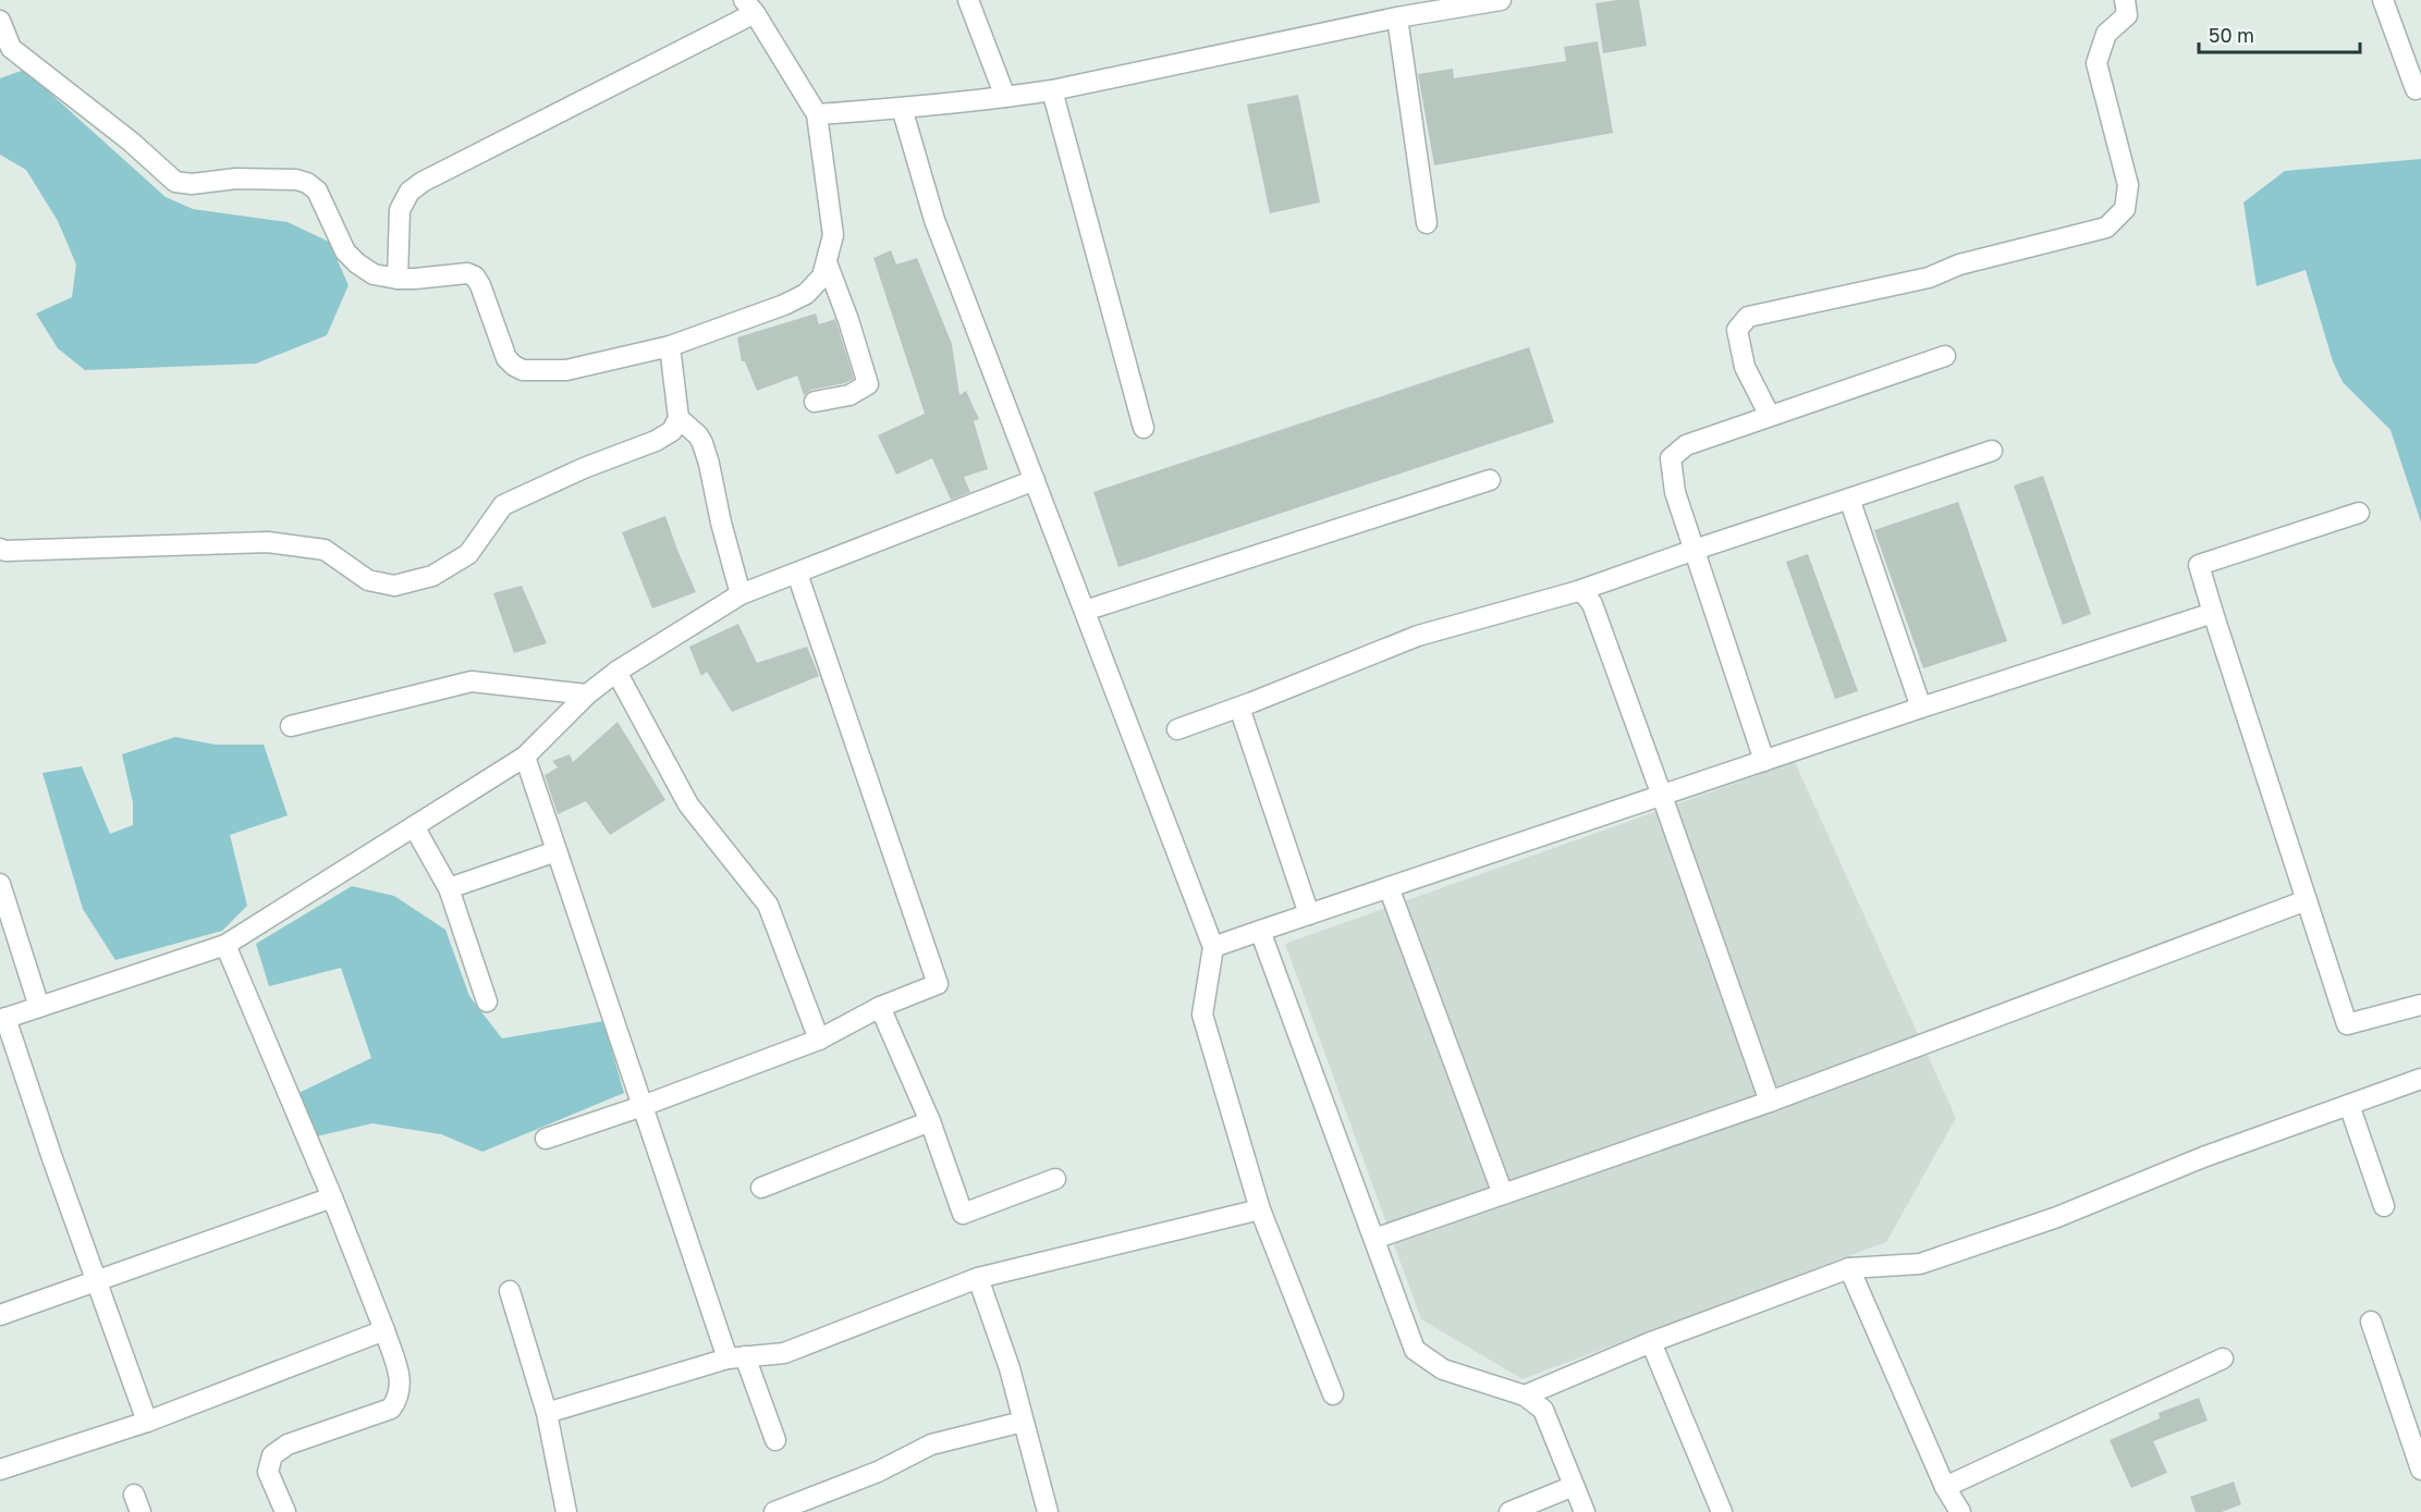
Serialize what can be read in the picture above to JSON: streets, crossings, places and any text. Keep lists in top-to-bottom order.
{
  "scale_bar": "50 m"
}
